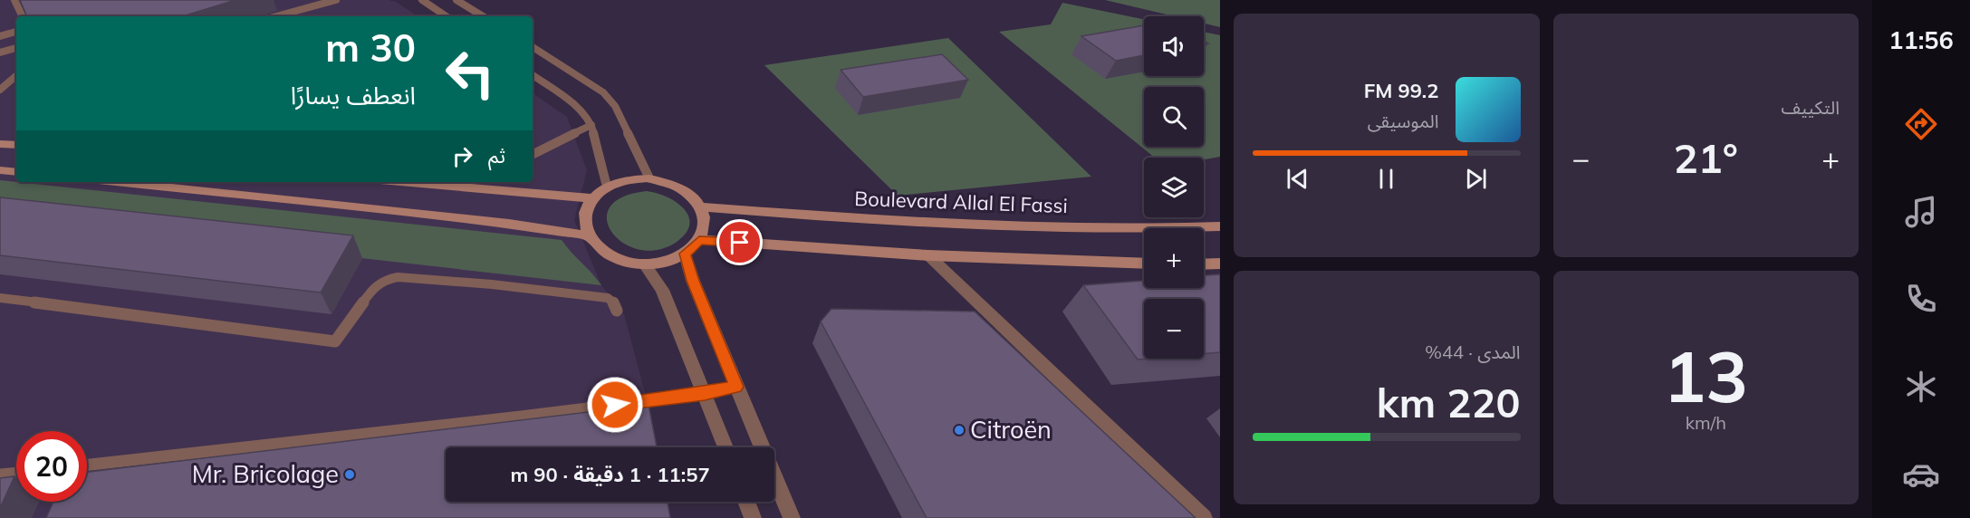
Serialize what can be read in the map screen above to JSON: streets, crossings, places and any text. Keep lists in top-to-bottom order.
{
  "streets": {
    "main road": ["Boulevard Allal El Fassi"]
  },
  "places": ["Citroën", "Mr. Bricolage"],
  "page": {
    "tabs": "11:56",
    "tile": [
      "التكييف",
      ["13", "km/h"],
      ["المدى · 44%", "220 km"]
    ],
    "map_buttons": ["+", "−"],
    "turn": ["30 m", "انعطف يسارًا"],
    "song": ["99.2 FM", "الموسيقى"],
    "then": "ثم",
    "heat": ["−", "21°", "+"],
    "limit": "20",
    "trip": "11:57 · 1 دقيقة · 90 m"
  }
}
